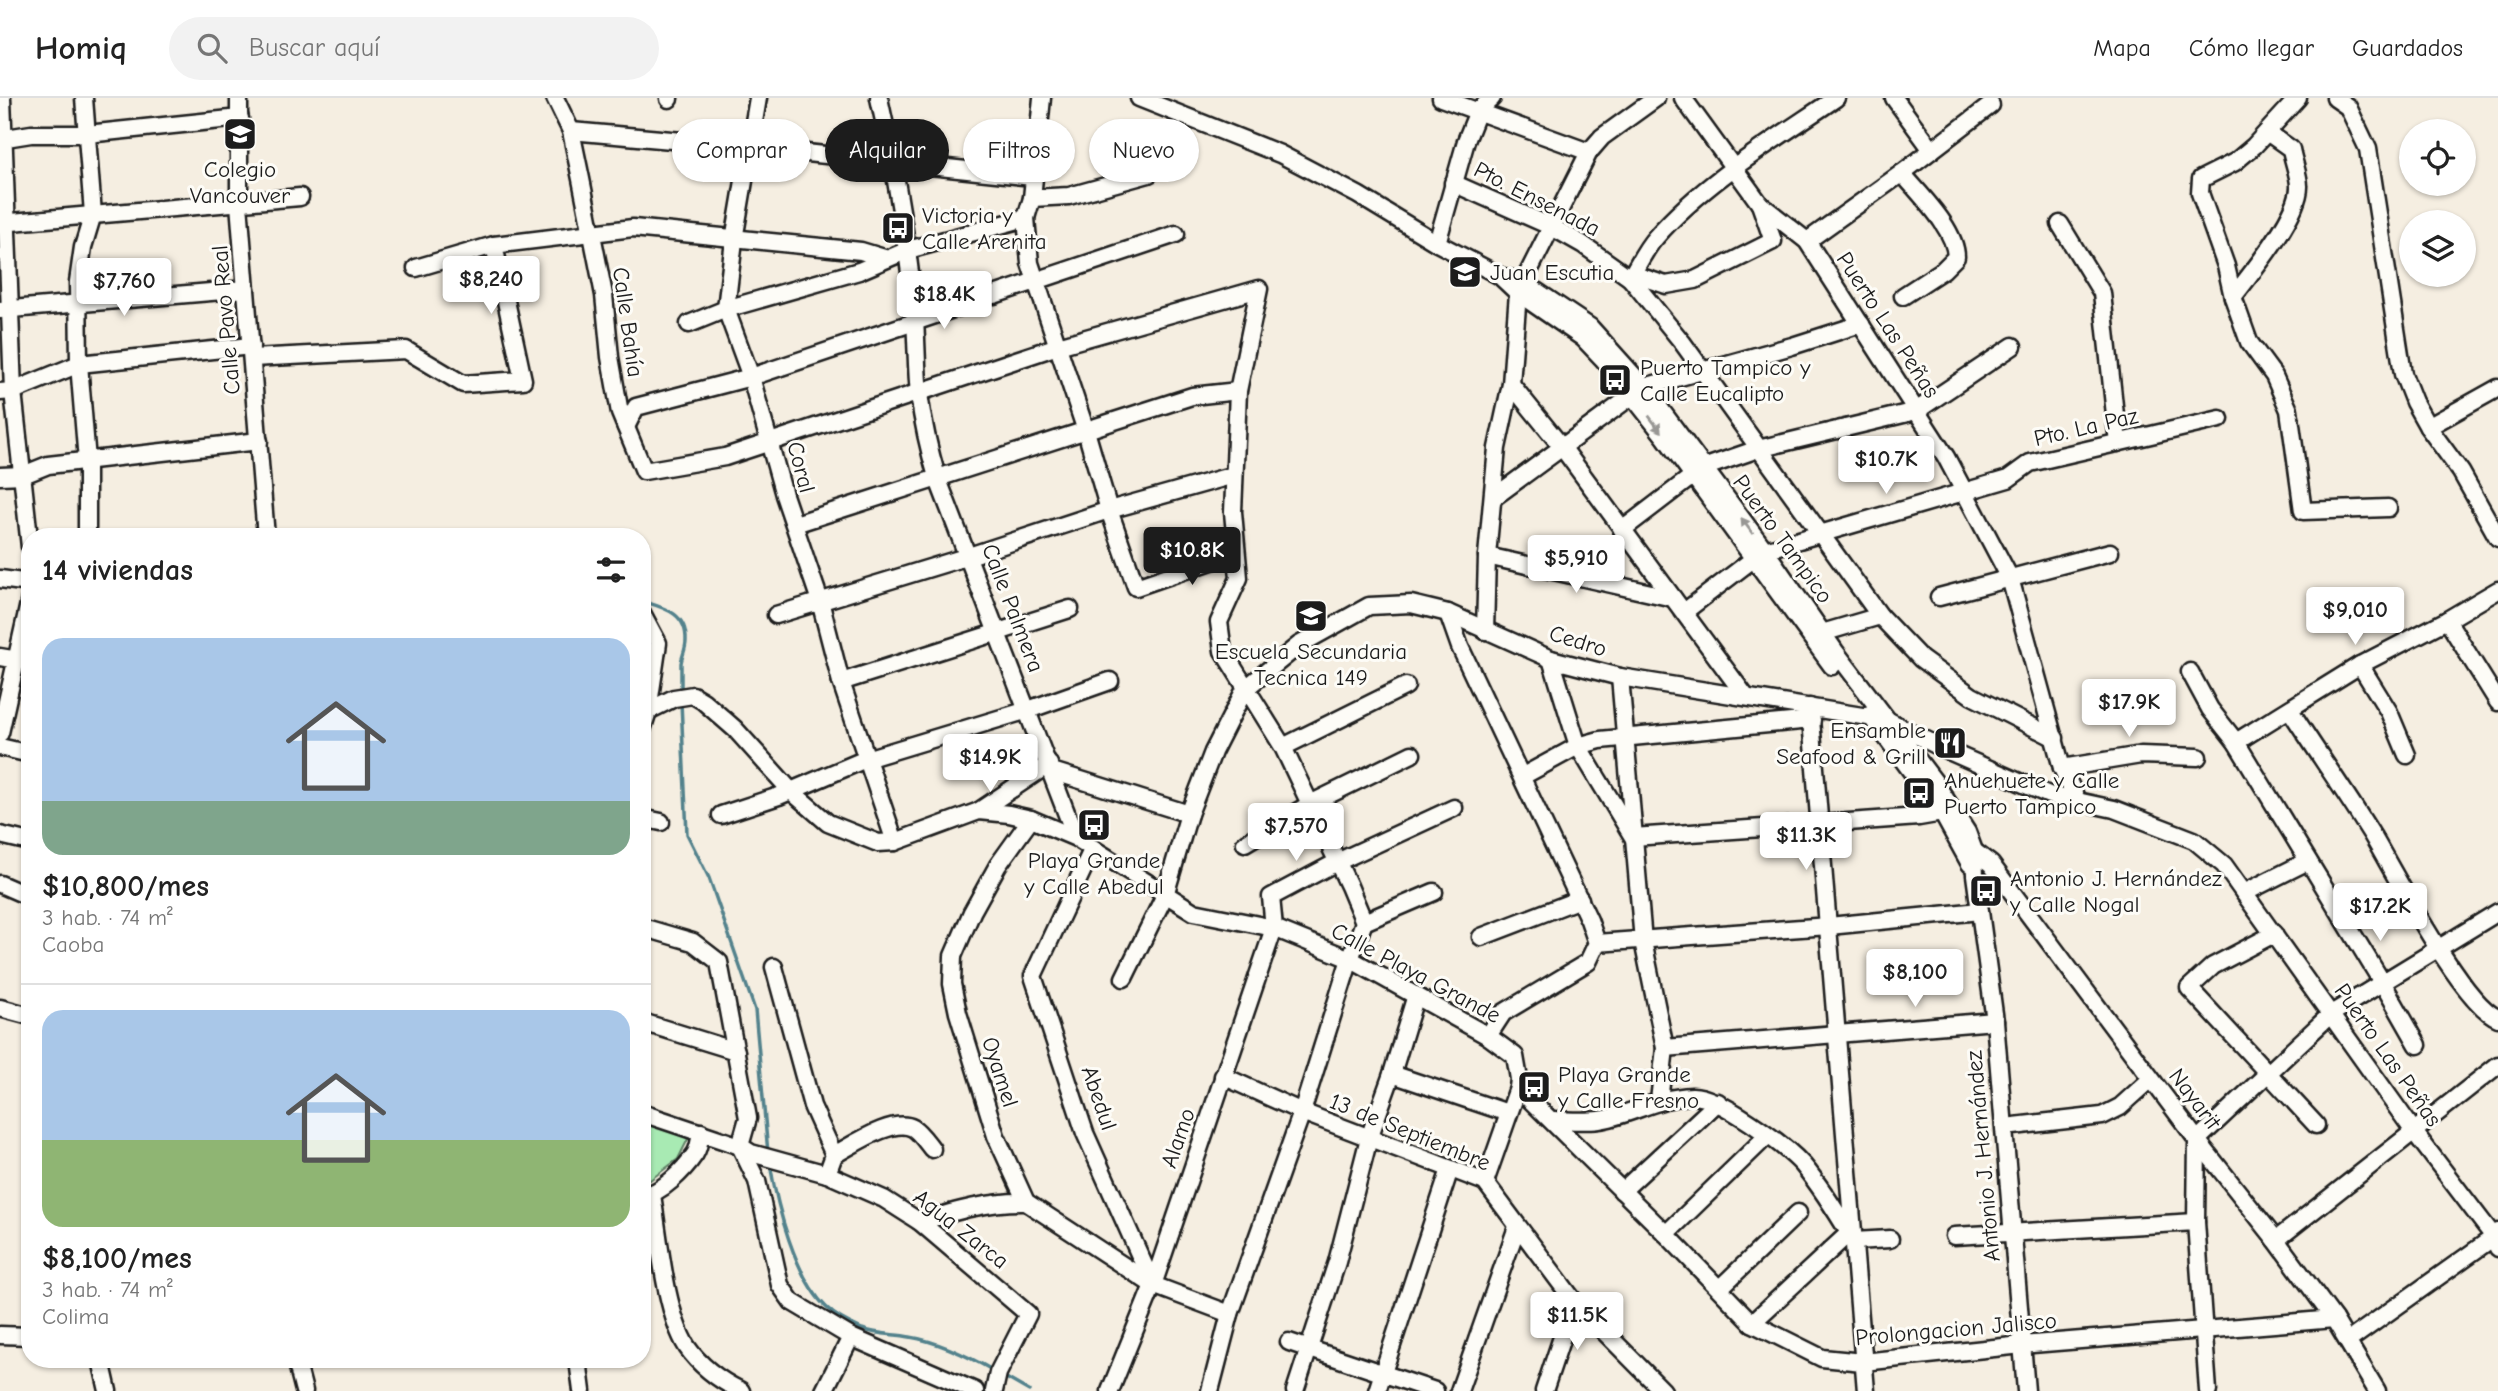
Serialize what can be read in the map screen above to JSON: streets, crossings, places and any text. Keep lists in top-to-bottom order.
{
  "streets": {
    "street": [
      "Pto. Ensenada",
      "Calle Pavo Real",
      "Calle Bahía",
      "Puerto Las Peñas",
      "Pto. La Paz",
      "Coral",
      "Puerto Tampico",
      "Calle Palmera",
      "Cedro",
      "Calle Playa Grande",
      "Oyamel",
      "Abedul",
      "Nayarit",
      "13 de Septiembre",
      "Alamo",
      "Antonio J. Hernández",
      "Agua Zarca",
      "Prolongacion Jalisco"
    ]
  },
  "crossings": [
    ["Pto. Ensenada", "Puerto Las Peñas"],
    ["Pto. Ensenada", "Pto. La Paz"],
    ["Calle Bahía", "Coral"],
    ["Puerto Las Peñas", "Pto. La Paz"],
    ["Pto. La Paz", "Puerto Tampico"],
    ["Coral", "Calle Playa Grande"],
    ["Puerto Tampico", "Cedro"],
    ["Puerto Tampico", "Nayarit"],
    ["Puerto Tampico", "Antonio J. Hernández"],
    ["Calle Palmera", "Calle Playa Grande"],
    ["Cedro", "Calle Playa Grande"],
    ["Calle Playa Grande", "Oyamel"],
    ["Calle Playa Grande", "Abedul"],
    ["Calle Playa Grande", "13 de Septiembre"],
    ["Calle Playa Grande", "Alamo"],
    ["Calle Playa Grande", "Prolongacion Jalisco"],
    ["Abedul", "Alamo"],
    ["Nayarit", "Antonio J. Hernández"],
    ["Nayarit", "Prolongacion Jalisco"],
    ["13 de Septiembre", "Alamo"],
    ["Antonio J. Hernández", "Prolongacion Jalisco"]
  ],
  "places": {
    "school or university": ["Colegio Vancouver", "Juan Escutia", "Escuela Secundaria Tecnica 149"],
    "bus stop": [
      "Victoria y Calle Arenita",
      "Puerto Tampico y Calle Eucalipto",
      "Ahuehuete y Calle Puerto Tampico",
      "Playa Grande y Calle Abedul",
      "Antonio J. Hernández y Calle Nogal",
      "Playa Grande y Calle Fresno"
    ],
    "restaurant": ["Ensamble Seafood & Grill"]
  },
  "page": {
    "header": "Homiq",
    "search": "Buscar aquí",
    "nav": ["Mapa", "Cómo llegar", "Guardados"],
    "chip": [
      "Comprar",
      "Alquilar",
      "Filtros",
      "Nuevo"
    ],
    "price": [
      "$8,240",
      "$7,760",
      "$18.4K",
      "$10.7K",
      "$10.8K",
      "$5,910",
      "$9,010",
      "$17.9K",
      "$14.9K",
      "$7,570",
      "$11.3K",
      "$17.2K",
      "$8,100",
      "$11.5K"
    ],
    "heading": "14 viviendas",
    "list": [
      {
        "name": "$10,800/mes",
        "note": "3 hab. · 74 m² · Caoba"
      },
      {
        "name": "$8,100/mes",
        "note": "3 hab. · 74 m² · Colima"
      }
    ]
  }
}
